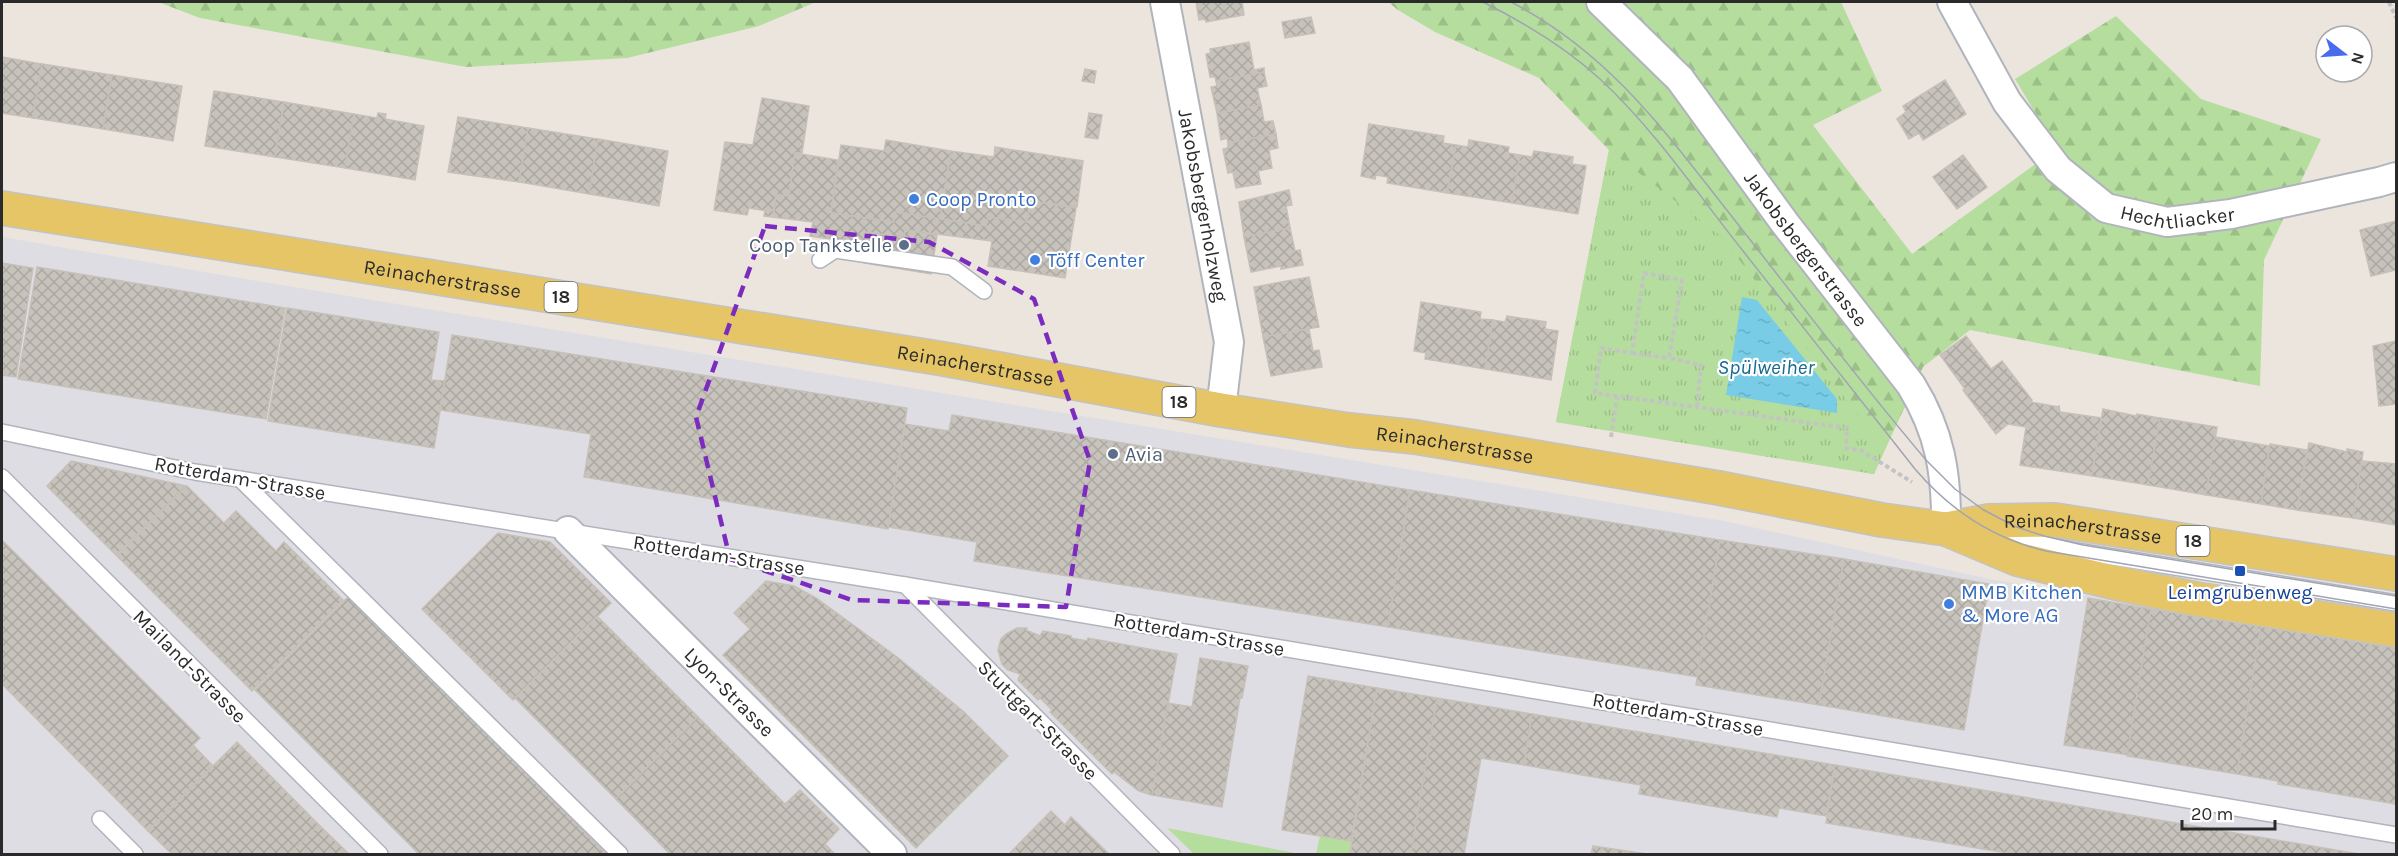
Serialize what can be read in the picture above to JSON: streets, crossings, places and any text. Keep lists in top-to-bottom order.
{
  "streets": {
    "main road": ["Reinacherstrasse", "18"],
    "street": [
      "Jakobsbergerholzweg",
      "Hechtliacker",
      "Jakobsbergerstrasse",
      "Lyon-Strasse"
    ],
    "lane": ["Rotterdam-Strasse", "Mailand-Strasse", "Stuttgart-Strasse"]
  },
  "crossings": [
    ["Jakobsbergerholzweg", "Reinacherstrasse"],
    ["Jakobsbergerstrasse", "Reinacherstrasse"],
    ["Rotterdam-Strasse", "Lyon-Strasse"],
    ["Rotterdam-Strasse", "Stuttgart-Strasse"]
  ],
  "water": ["Spülweiher"],
  "places": {
    "other": [
      "Coop Pronto",
      "Coop Tankstelle",
      "Töff Center",
      "Avia",
      "MMB Kitchen & More AG"
    ],
    "transit": ["Leimgrubenweg"]
  },
  "scale_bar": "20 m",
  "north": "right"
}
